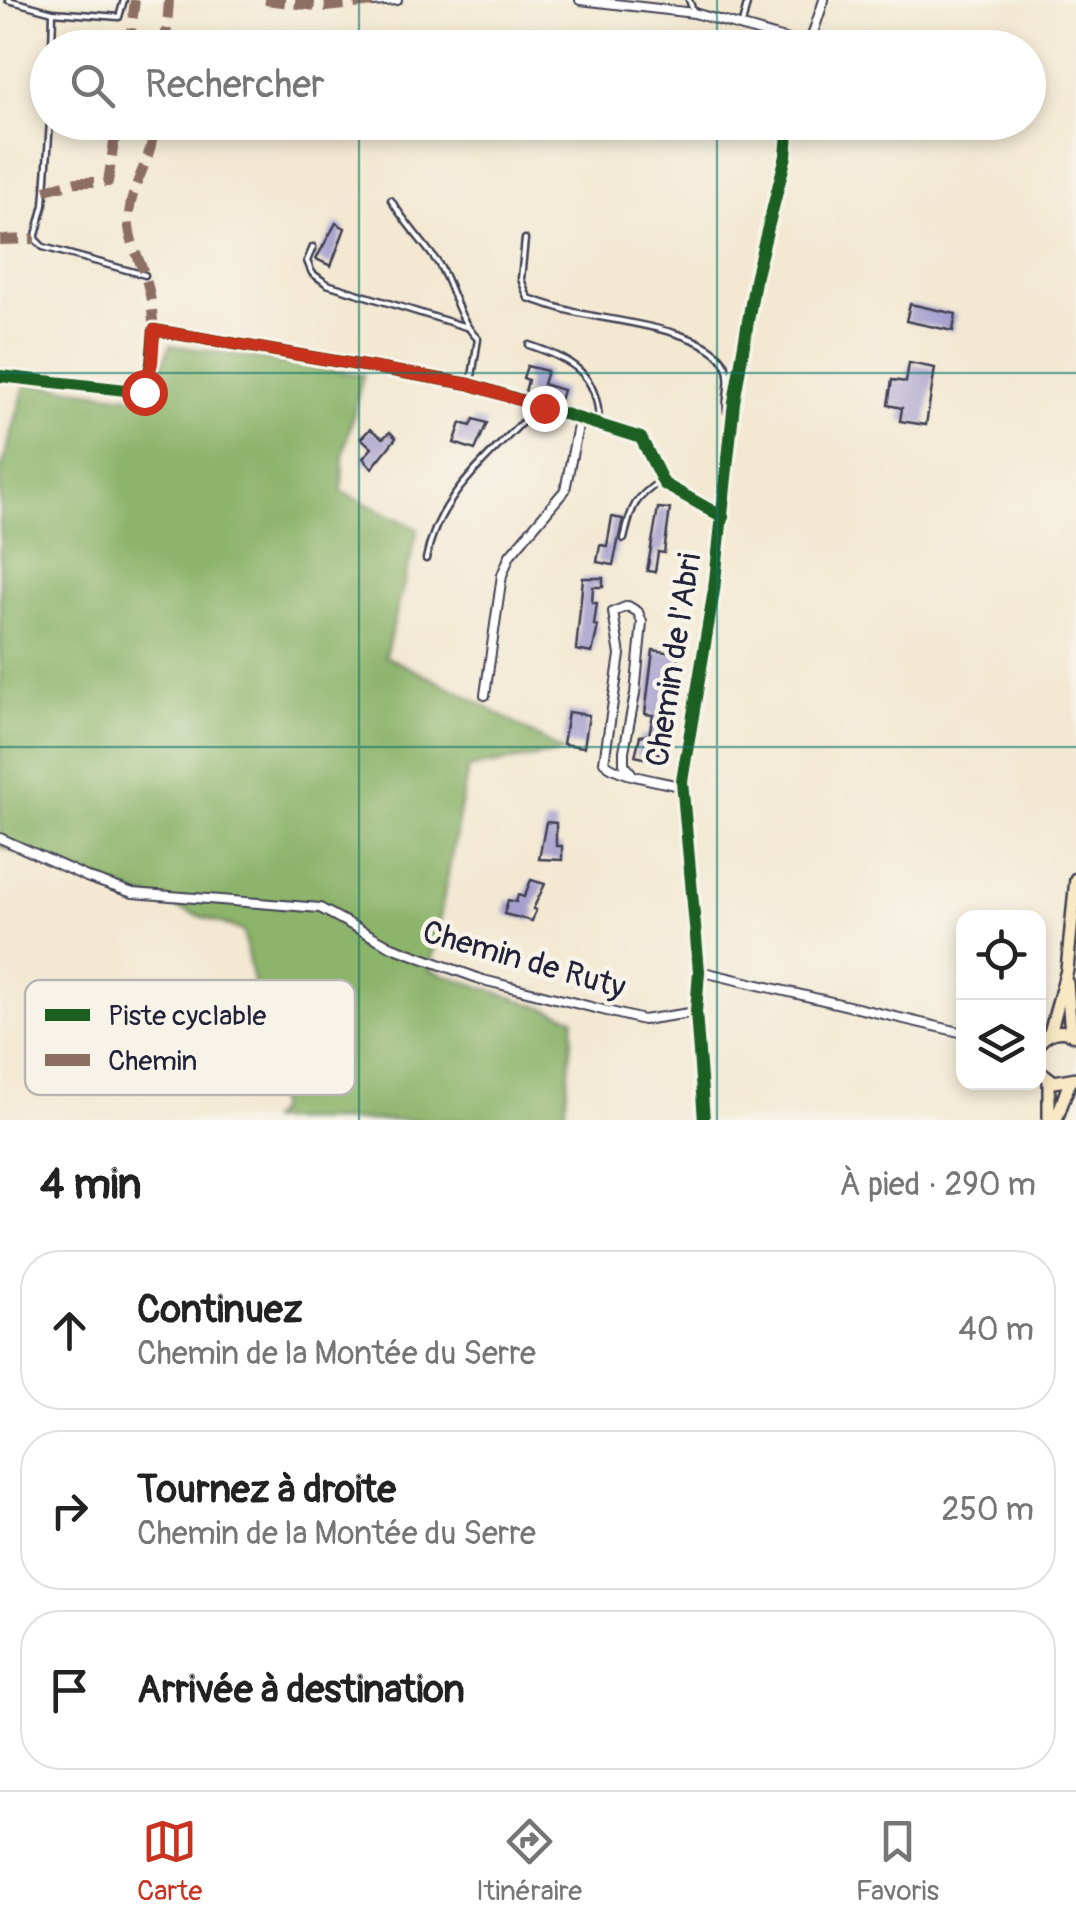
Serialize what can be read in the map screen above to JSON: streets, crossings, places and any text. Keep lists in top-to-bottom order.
{
  "streets": {
    "street": ["Chemin de l'Abri", "Chemin de Ruty"]
  },
  "crossings": [
    ["Chemin de l'Abri", "Chemin de Ruty"]
  ],
  "legend": ["Piste cyclable", "Chemin"],
  "page": {
    "search": "Rechercher",
    "heading": ["4 min", "À pied · 290 m"],
    "list": [
      ["Continuez", "Chemin de la Montée du Serre", "40 m"],
      ["Tournez à droite", "Chemin de la Montée du Serre", "250 m"],
      "Arrivée à destination"
    ],
    "nav": ["Carte", "Itinéraire", "Favoris"]
  }
}
